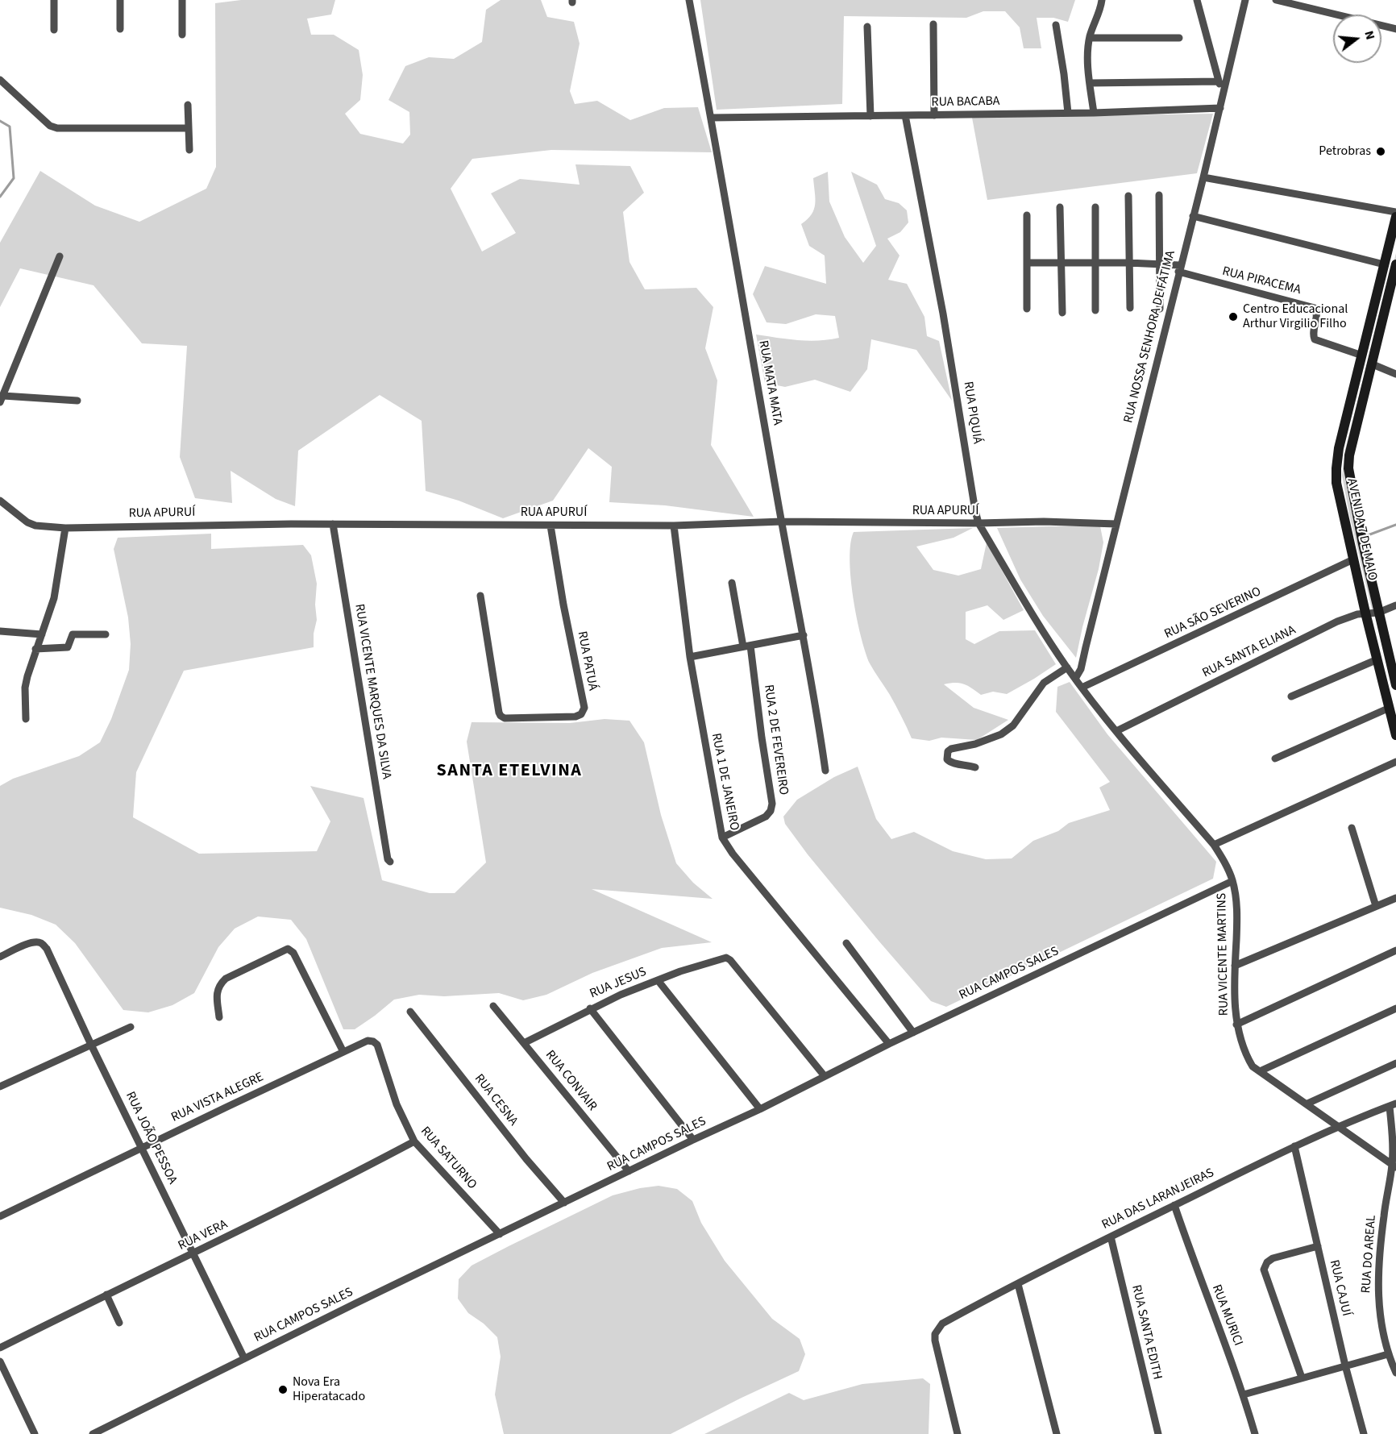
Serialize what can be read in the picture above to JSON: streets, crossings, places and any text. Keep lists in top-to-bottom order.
{
  "streets": {
    "main road": ["AVENIDA 7 DE MAIO"],
    "street": [
      "RUA BACABA",
      "RUA PIRACEMA",
      "RUA NOSSA SENHORA DE FÁTIMA",
      "RUA MATA MATA",
      "RUA PIQUIÁ",
      "RUA APURUÍ",
      "RUA SÃO SEVERINO",
      "RUA SANTA ELIANA",
      "RUA PATUÁ",
      "RUA VICENTE MARQUES DA SILVA",
      "RUA 2 DE FEVEREIRO",
      "RUA 1 DE JANEIRO",
      "RUA VICENTE MARTINS",
      "RUA CAMPOS SALES",
      "RUA JESUS",
      "RUA CONVAIR",
      "RUA VISTA ALEGRE",
      "RUA CESNA",
      "RUA JOÃO PESSOA",
      "RUA SATURNO",
      "RUA DAS LARANJEIRAS",
      "RUA VERA",
      "RUA DO AREAL",
      "RUA CAJUÍ",
      "RUA MURICI",
      "RUA SANTA EDITH"
    ]
  },
  "crossings": [
    ["RUA BACABA", "RUA NOSSA SENHORA DE FÁTIMA"],
    ["RUA BACABA", "RUA MATA MATA"],
    ["RUA BACABA", "RUA PIQUIÁ"],
    ["RUA PIRACEMA", "RUA NOSSA SENHORA DE FÁTIMA"],
    ["RUA PIRACEMA", "AVENIDA 7 DE MAIO"],
    ["RUA NOSSA SENHORA DE FÁTIMA", "RUA PIQUIÁ"],
    ["RUA NOSSA SENHORA DE FÁTIMA", "RUA APURUÍ"],
    ["RUA MATA MATA", "RUA APURUÍ"],
    ["RUA PIQUIÁ", "RUA APURUÍ"],
    ["RUA PIQUIÁ", "RUA SÃO SEVERINO"],
    ["RUA PIQUIÁ", "RUA VICENTE MARTINS"],
    ["RUA APURUÍ", "RUA PATUÁ"],
    ["RUA APURUÍ", "RUA VICENTE MARQUES DA SILVA"],
    ["RUA APURUÍ", "RUA 1 DE JANEIRO"],
    ["AVENIDA 7 DE MAIO", "RUA SÃO SEVERINO"],
    ["AVENIDA 7 DE MAIO", "RUA SANTA ELIANA"],
    ["RUA SÃO SEVERINO", "RUA VICENTE MARTINS"],
    ["RUA SANTA ELIANA", "RUA VICENTE MARTINS"],
    ["RUA 2 DE FEVEREIRO", "RUA 1 DE JANEIRO"],
    ["RUA 1 DE JANEIRO", "RUA CAMPOS SALES"],
    ["RUA VICENTE MARTINS", "RUA CAMPOS SALES"],
    ["RUA VICENTE MARTINS", "RUA DAS LARANJEIRAS"],
    ["RUA VICENTE MARTINS", "RUA DO AREAL"],
    ["RUA CAMPOS SALES", "RUA JESUS"],
    ["RUA CAMPOS SALES", "RUA CONVAIR"],
    ["RUA CAMPOS SALES", "RUA CESNA"],
    ["RUA CAMPOS SALES", "RUA JOÃO PESSOA"],
    ["RUA CAMPOS SALES", "RUA SATURNO"],
    ["RUA JESUS", "RUA CONVAIR"],
    ["RUA VISTA ALEGRE", "RUA JOÃO PESSOA"],
    ["RUA VISTA ALEGRE", "RUA SATURNO"],
    ["RUA JOÃO PESSOA", "RUA VERA"],
    ["RUA SATURNO", "RUA VERA"],
    ["RUA DAS LARANJEIRAS", "RUA DO AREAL"],
    ["RUA DAS LARANJEIRAS", "RUA CAJUÍ"],
    ["RUA DAS LARANJEIRAS", "RUA MURICI"],
    ["RUA DAS LARANJEIRAS", "RUA SANTA EDITH"]
  ],
  "districts": ["SANTA ETELVINA"],
  "places": ["Petrobras", "Centro Educacional Arthur Virgilio Filho", "Nova Era Hiperatacado"],
  "north": "right"
}
